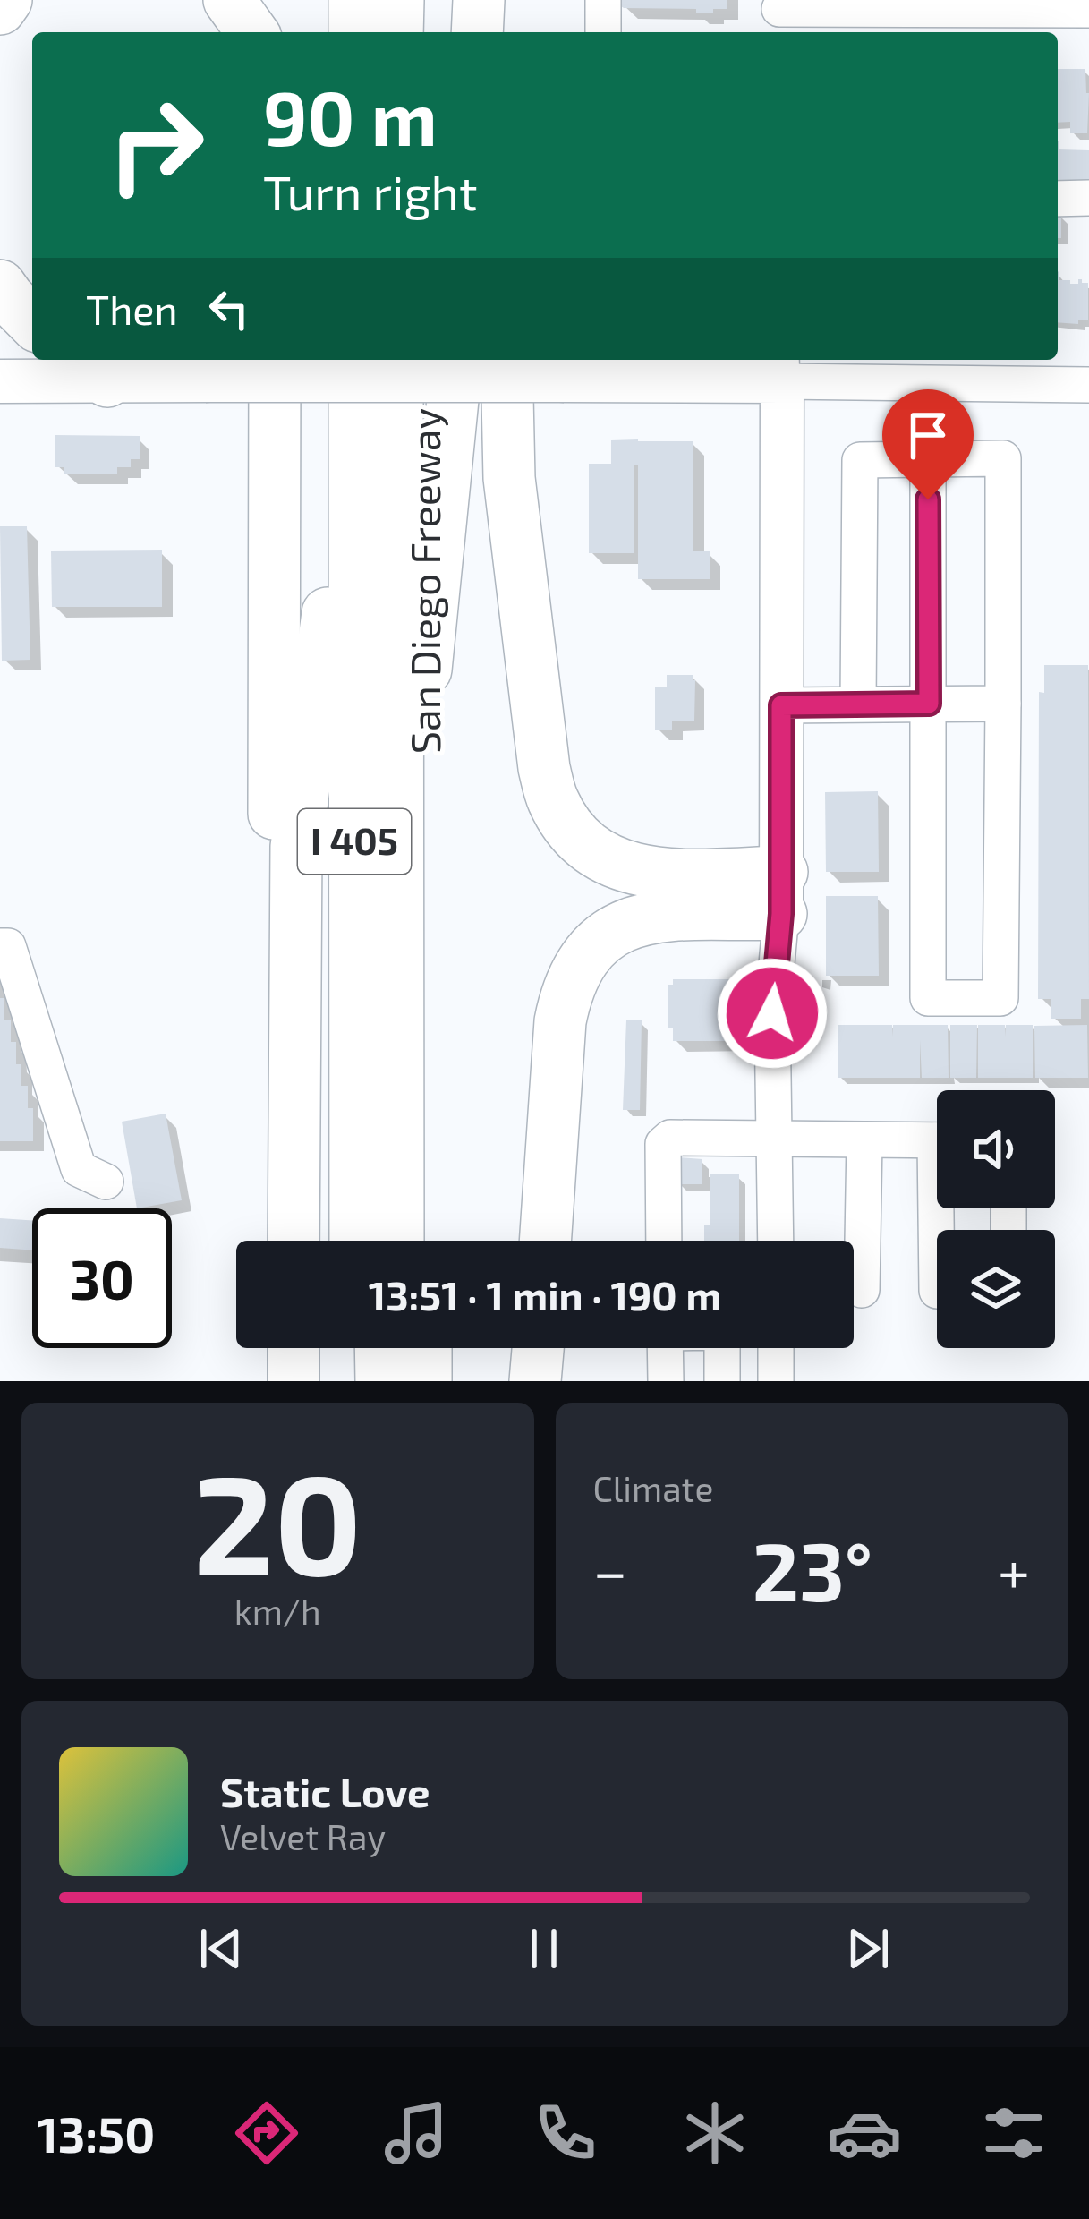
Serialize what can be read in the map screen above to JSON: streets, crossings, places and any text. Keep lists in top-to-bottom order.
{
  "streets": {
    "highway": ["San Diego Freeway", "I 405"]
  },
  "page": {
    "turn": ["90 m", "Turn right"],
    "then": "Then",
    "limit": "30",
    "trip": "13:51 · 1 min · 190 m",
    "tile": [
      ["20", "km/h"],
      "Climate"
    ],
    "heat": ["−", "23°", "+"],
    "song": ["Static Love", "Velvet Ray"],
    "tabs": "13:50"
  }
}
